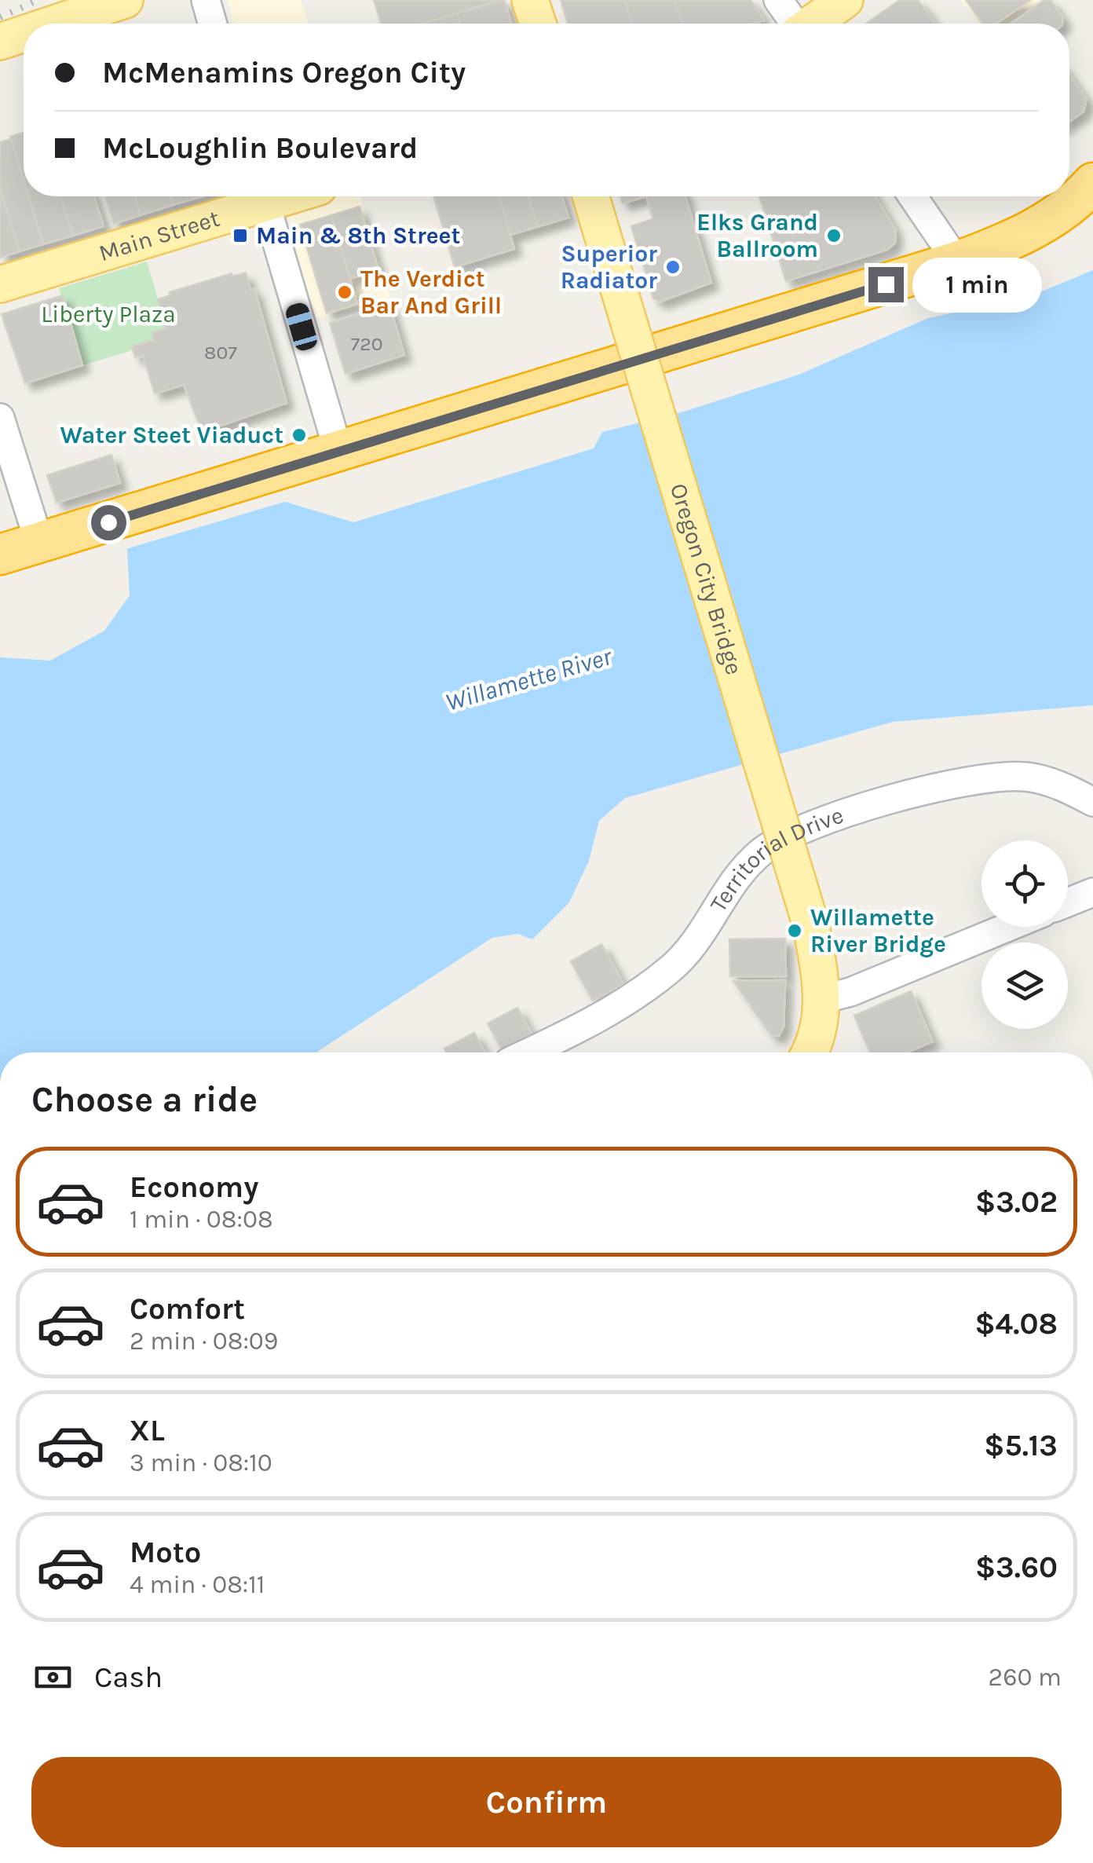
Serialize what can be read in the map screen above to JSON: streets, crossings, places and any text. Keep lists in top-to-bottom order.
{
  "streets": {
    "main road": ["Main Street", "Oregon City Bridge"],
    "street": ["Territorial Drive"]
  },
  "water": ["Willamette River"],
  "parks": ["Liberty Plaza"],
  "places": {
    "transit": ["Main & 8th Street"],
    "other": [
      "Elks Grand Ballroom",
      "Superior Radiator",
      "The Verdict Bar And Grill",
      "Water Steet Viaduct",
      "Willamette River Bridge"
    ]
  },
  "house_numbers": ["720", "807"],
  "page": {
    "banner": ["McMenamins Oregon City", "McLoughlin Boulevard"],
    "bubble": "1 min",
    "heading": "Choose a ride",
    "list": [
      {
        "name": "Economy",
        "note": "1 min · 08:08",
        "value": "$3.02"
      },
      {
        "name": "Comfort",
        "note": "2 min · 08:09",
        "value": "$4.08"
      },
      {
        "name": "XL",
        "note": "3 min · 08:10",
        "value": "$5.13"
      },
      {
        "name": "Moto",
        "note": "4 min · 08:11",
        "value": "$3.60"
      }
    ],
    "pay": ["Cash", "260 m"],
    "buttons": "Confirm"
  }
}
